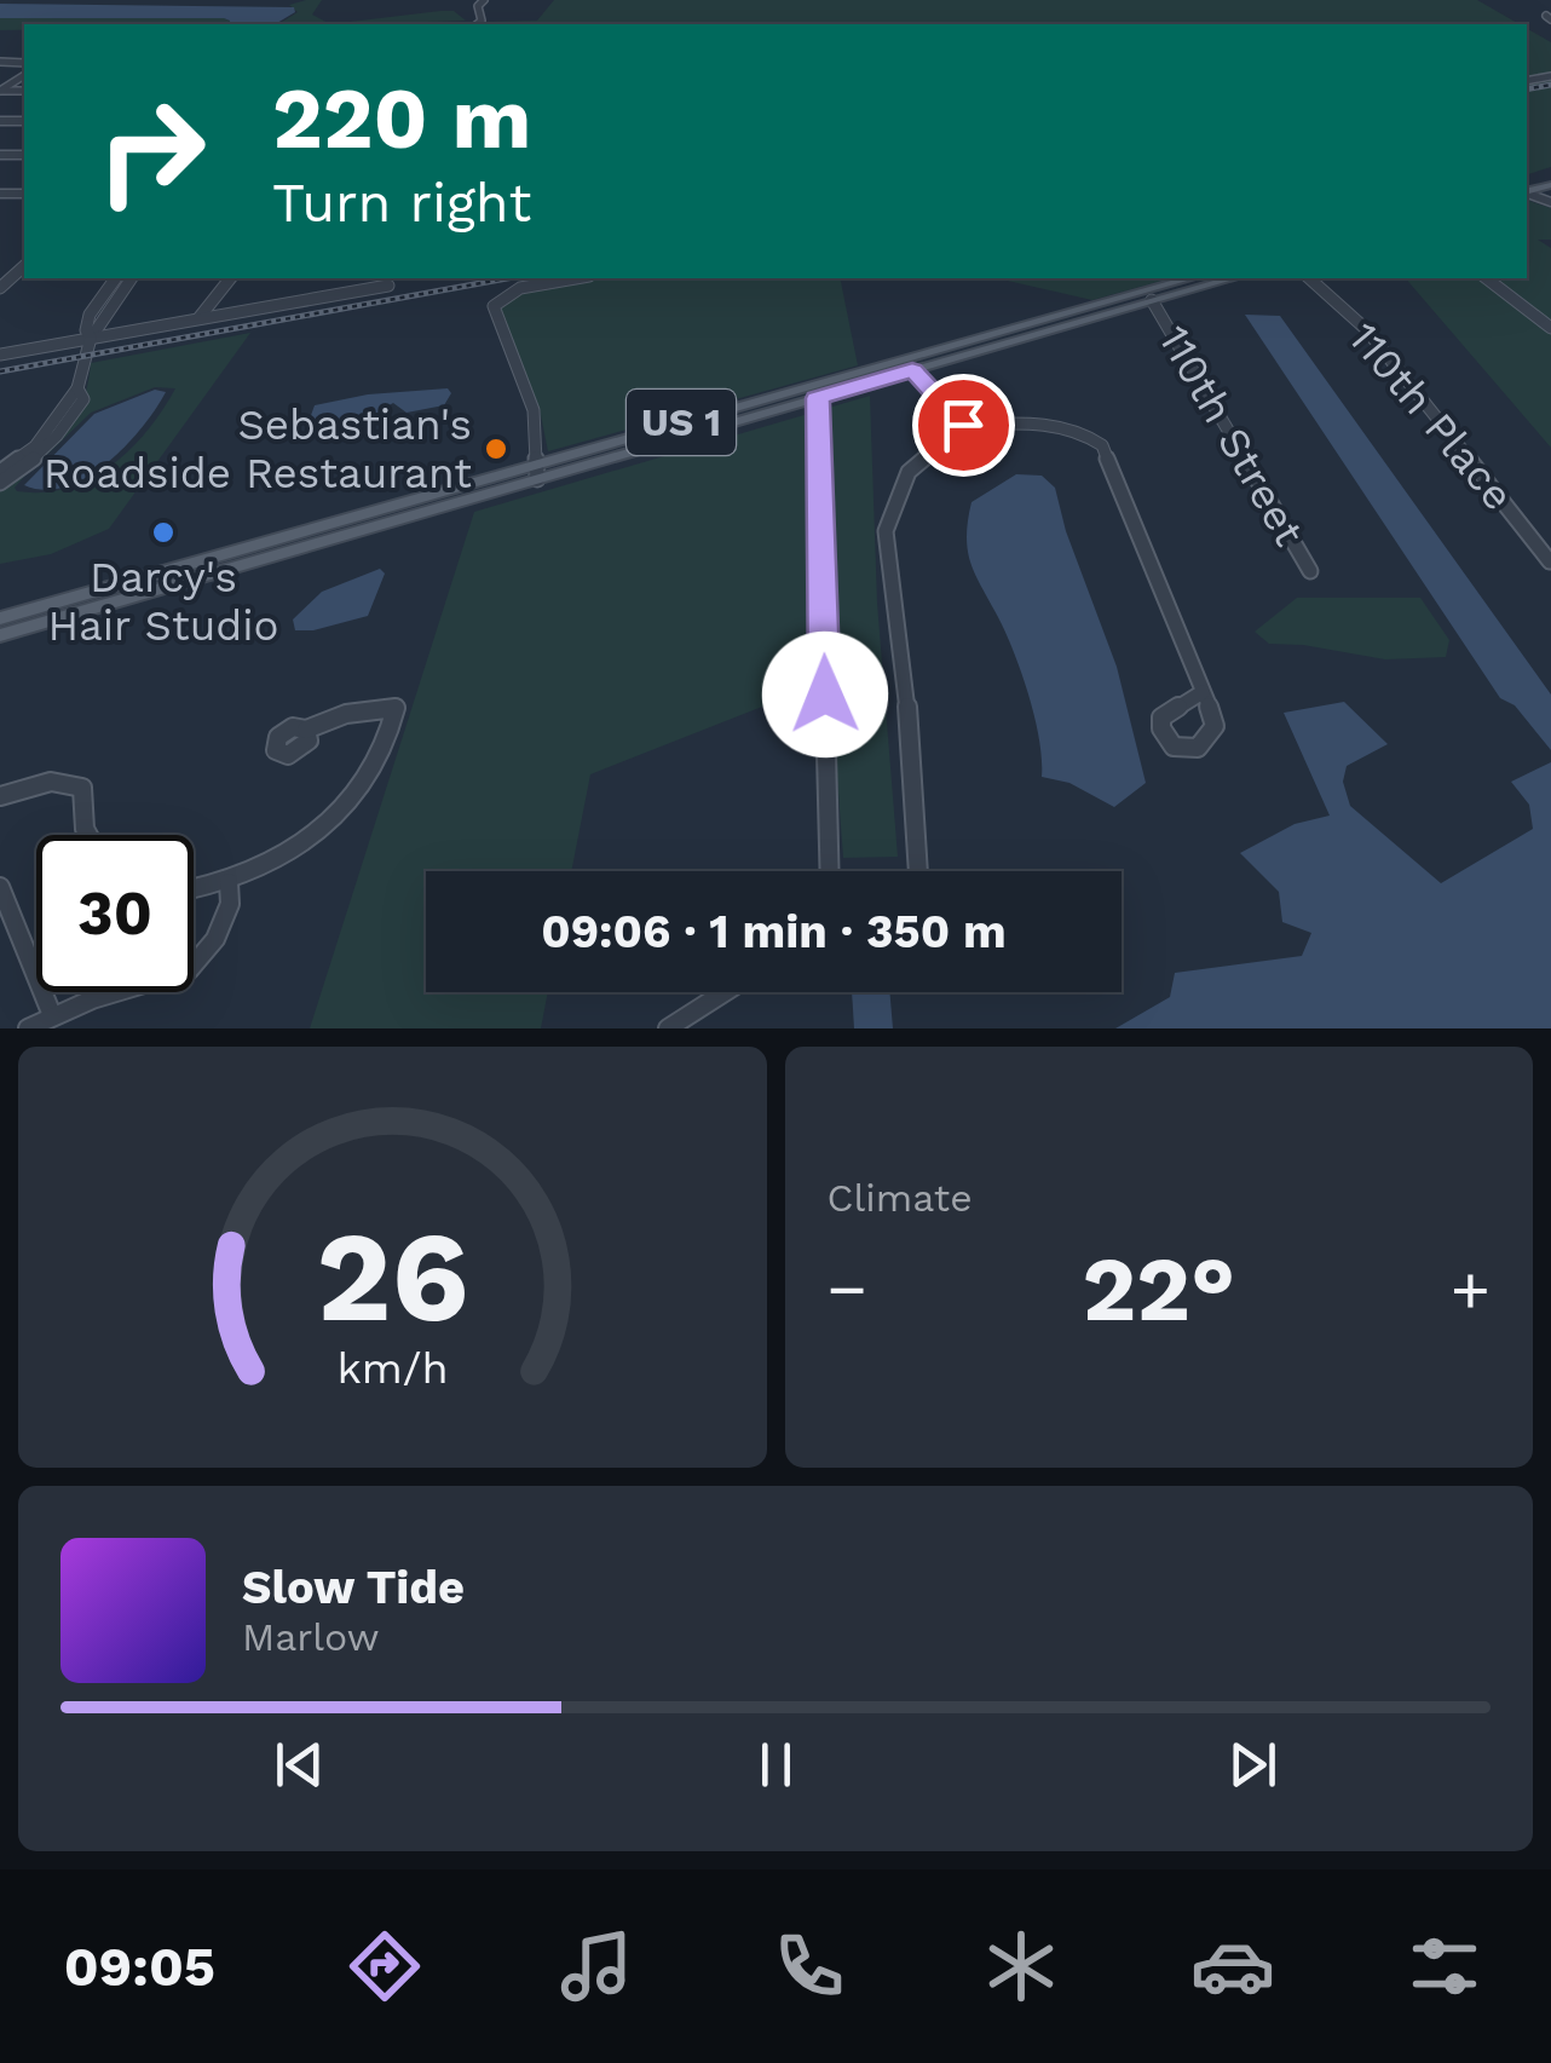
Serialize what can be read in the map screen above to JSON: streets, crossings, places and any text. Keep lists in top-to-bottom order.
{
  "streets": {
    "main road": ["US 1"],
    "street": ["110th Place", "110th Street"]
  },
  "crossings": [
    ["US 1", "110th Street"]
  ],
  "places": ["Sebastian's Roadside Restaurant", "Darcy's Hair Studio"],
  "page": {
    "turn": ["220 m", "Turn right"],
    "limit": "30",
    "trip": "09:06 · 1 min · 350 m",
    "tile": "Climate",
    "heat": ["−", "22°", "+"],
    "song": ["Slow Tide", "Marlow"],
    "tabs": "09:05",
    "gauge": ["26", "km/h"]
  }
}
